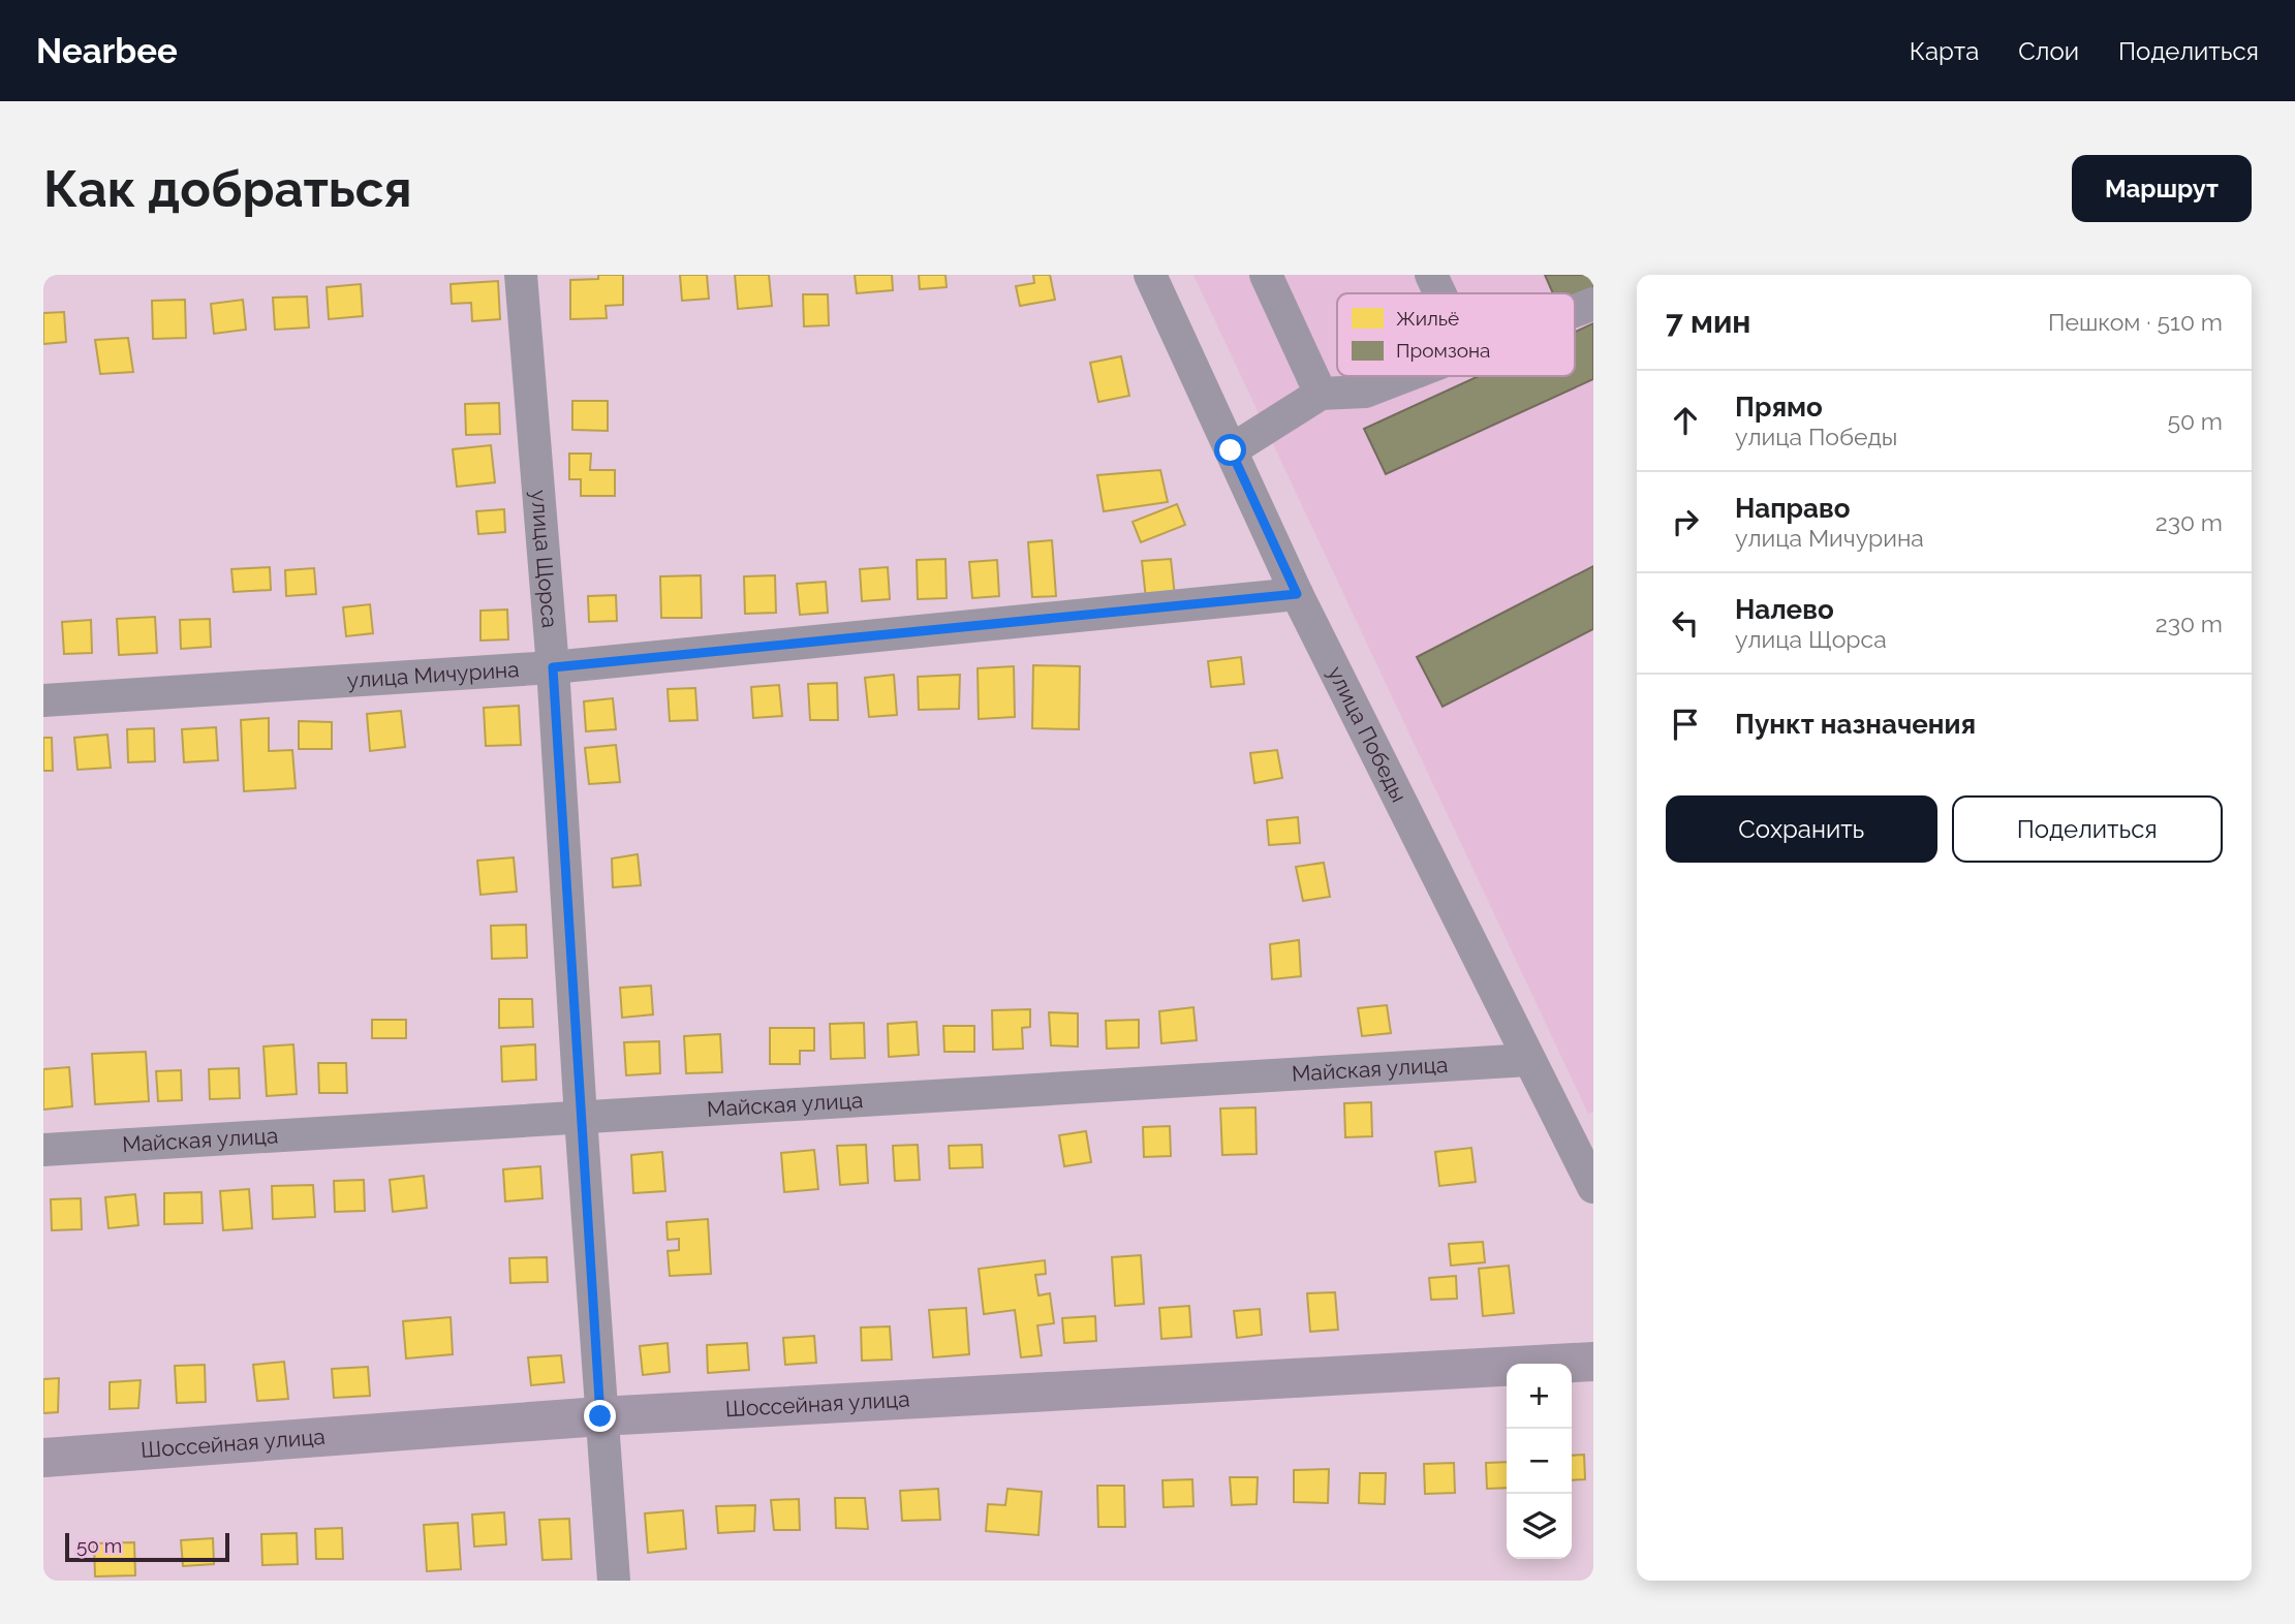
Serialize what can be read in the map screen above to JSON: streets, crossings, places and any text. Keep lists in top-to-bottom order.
{
  "streets": {
    "main road": ["Шоссейная улица"],
    "street": [
      "улица Щорса",
      "улица Мичурина",
      "улица Победы",
      "Майская улица"
    ]
  },
  "crossings": [
    ["улица Щорса", "улица Мичурина"],
    ["улица Щорса", "Майская улица"],
    ["улица Щорса", "Шоссейная улица"],
    ["улица Мичурина", "улица Победы"],
    ["улица Победы", "Майская улица"]
  ],
  "legend": ["Жильё", "Промзона"],
  "scale_bar": "50 m",
  "page": {
    "header": "Nearbee",
    "nav": ["Карта", "Слои", "Поделиться"],
    "buttons": [
      "Маршрут",
      ["Сохранить", "Поделиться"]
    ],
    "title": "Как добраться",
    "heading": ["7 мин", "Пешком · 510 m"],
    "list": [
      ["Прямо", "улица Победы", "50 m"],
      ["Направо", "улица Мичурина", "230 m"],
      ["Налево", "улица Щорса", "230 m"],
      "Пункт назначения"
    ],
    "map_buttons": ["+", "−"],
    "scale": "50 m"
  }
}
